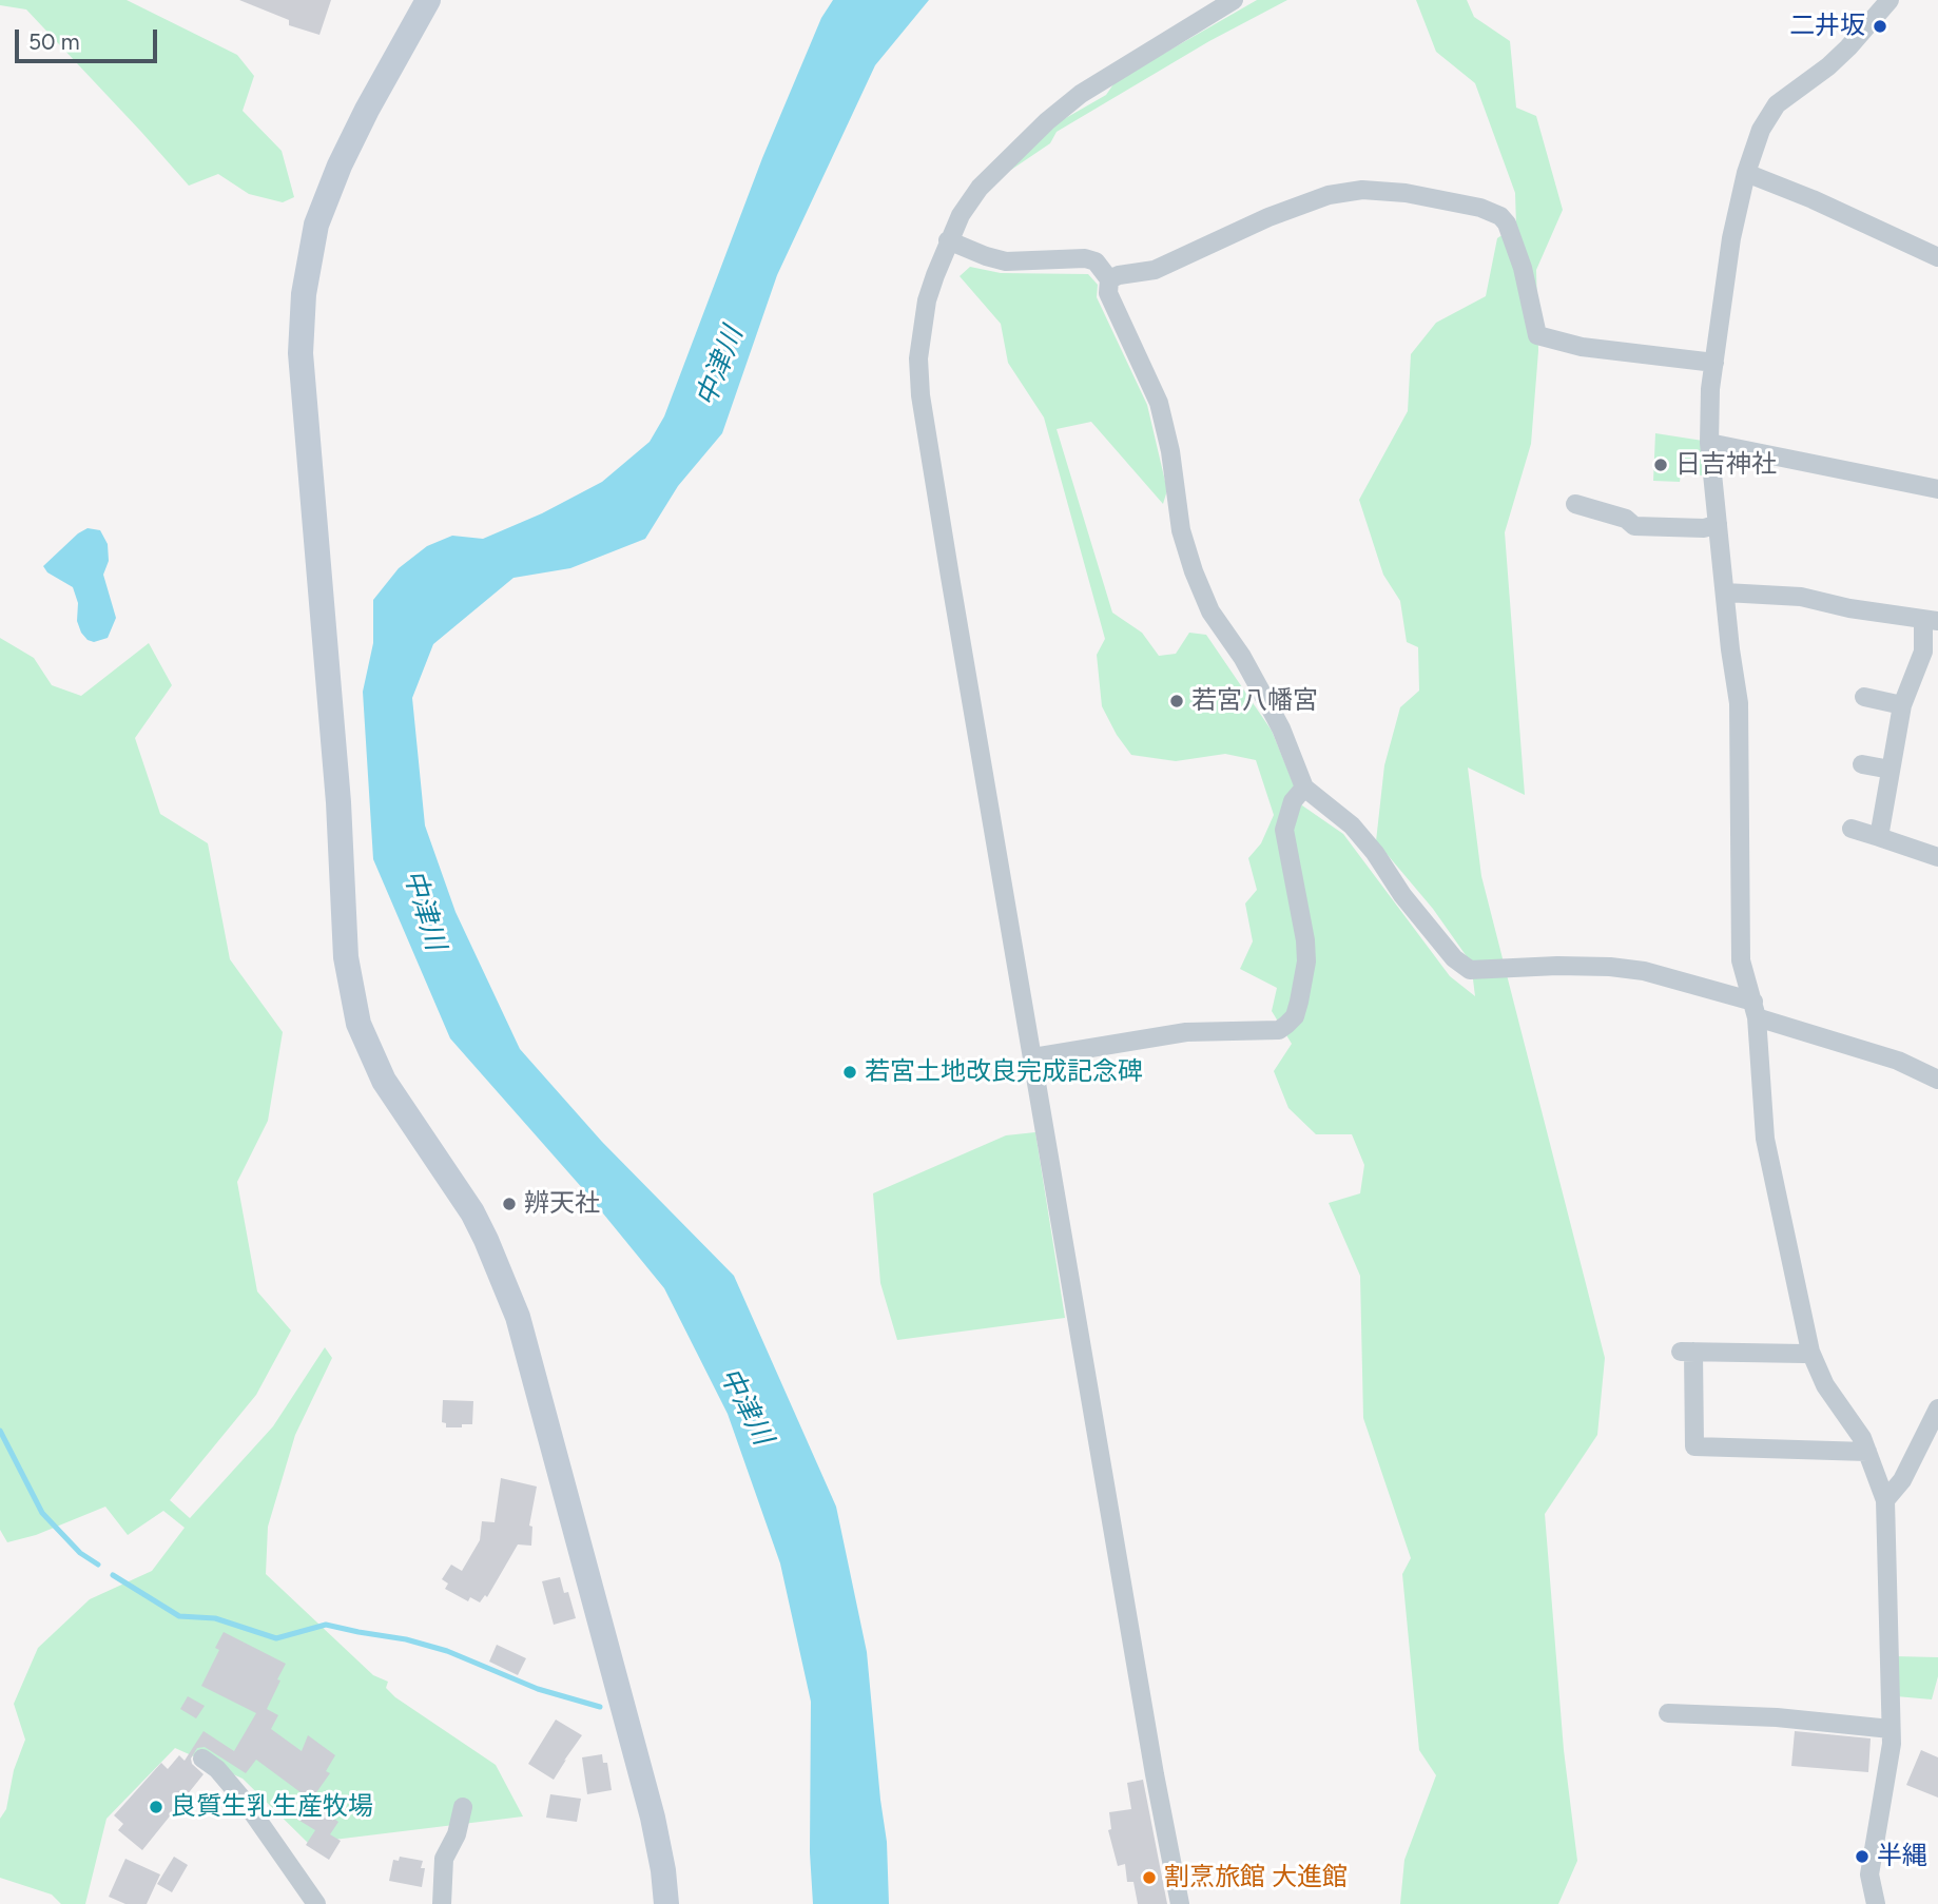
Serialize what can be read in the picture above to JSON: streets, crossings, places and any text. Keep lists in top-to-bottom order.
{
  "water": ["中津川"],
  "places": [
    "二井坂",
    "日吉神社",
    "若宮八幡宮",
    "若宮土地改良完成記念碑",
    "辨天社",
    "良質生乳生産牧場",
    "半縄",
    "割烹旅館 大進館"
  ],
  "scale_bar": "50 m"
}
